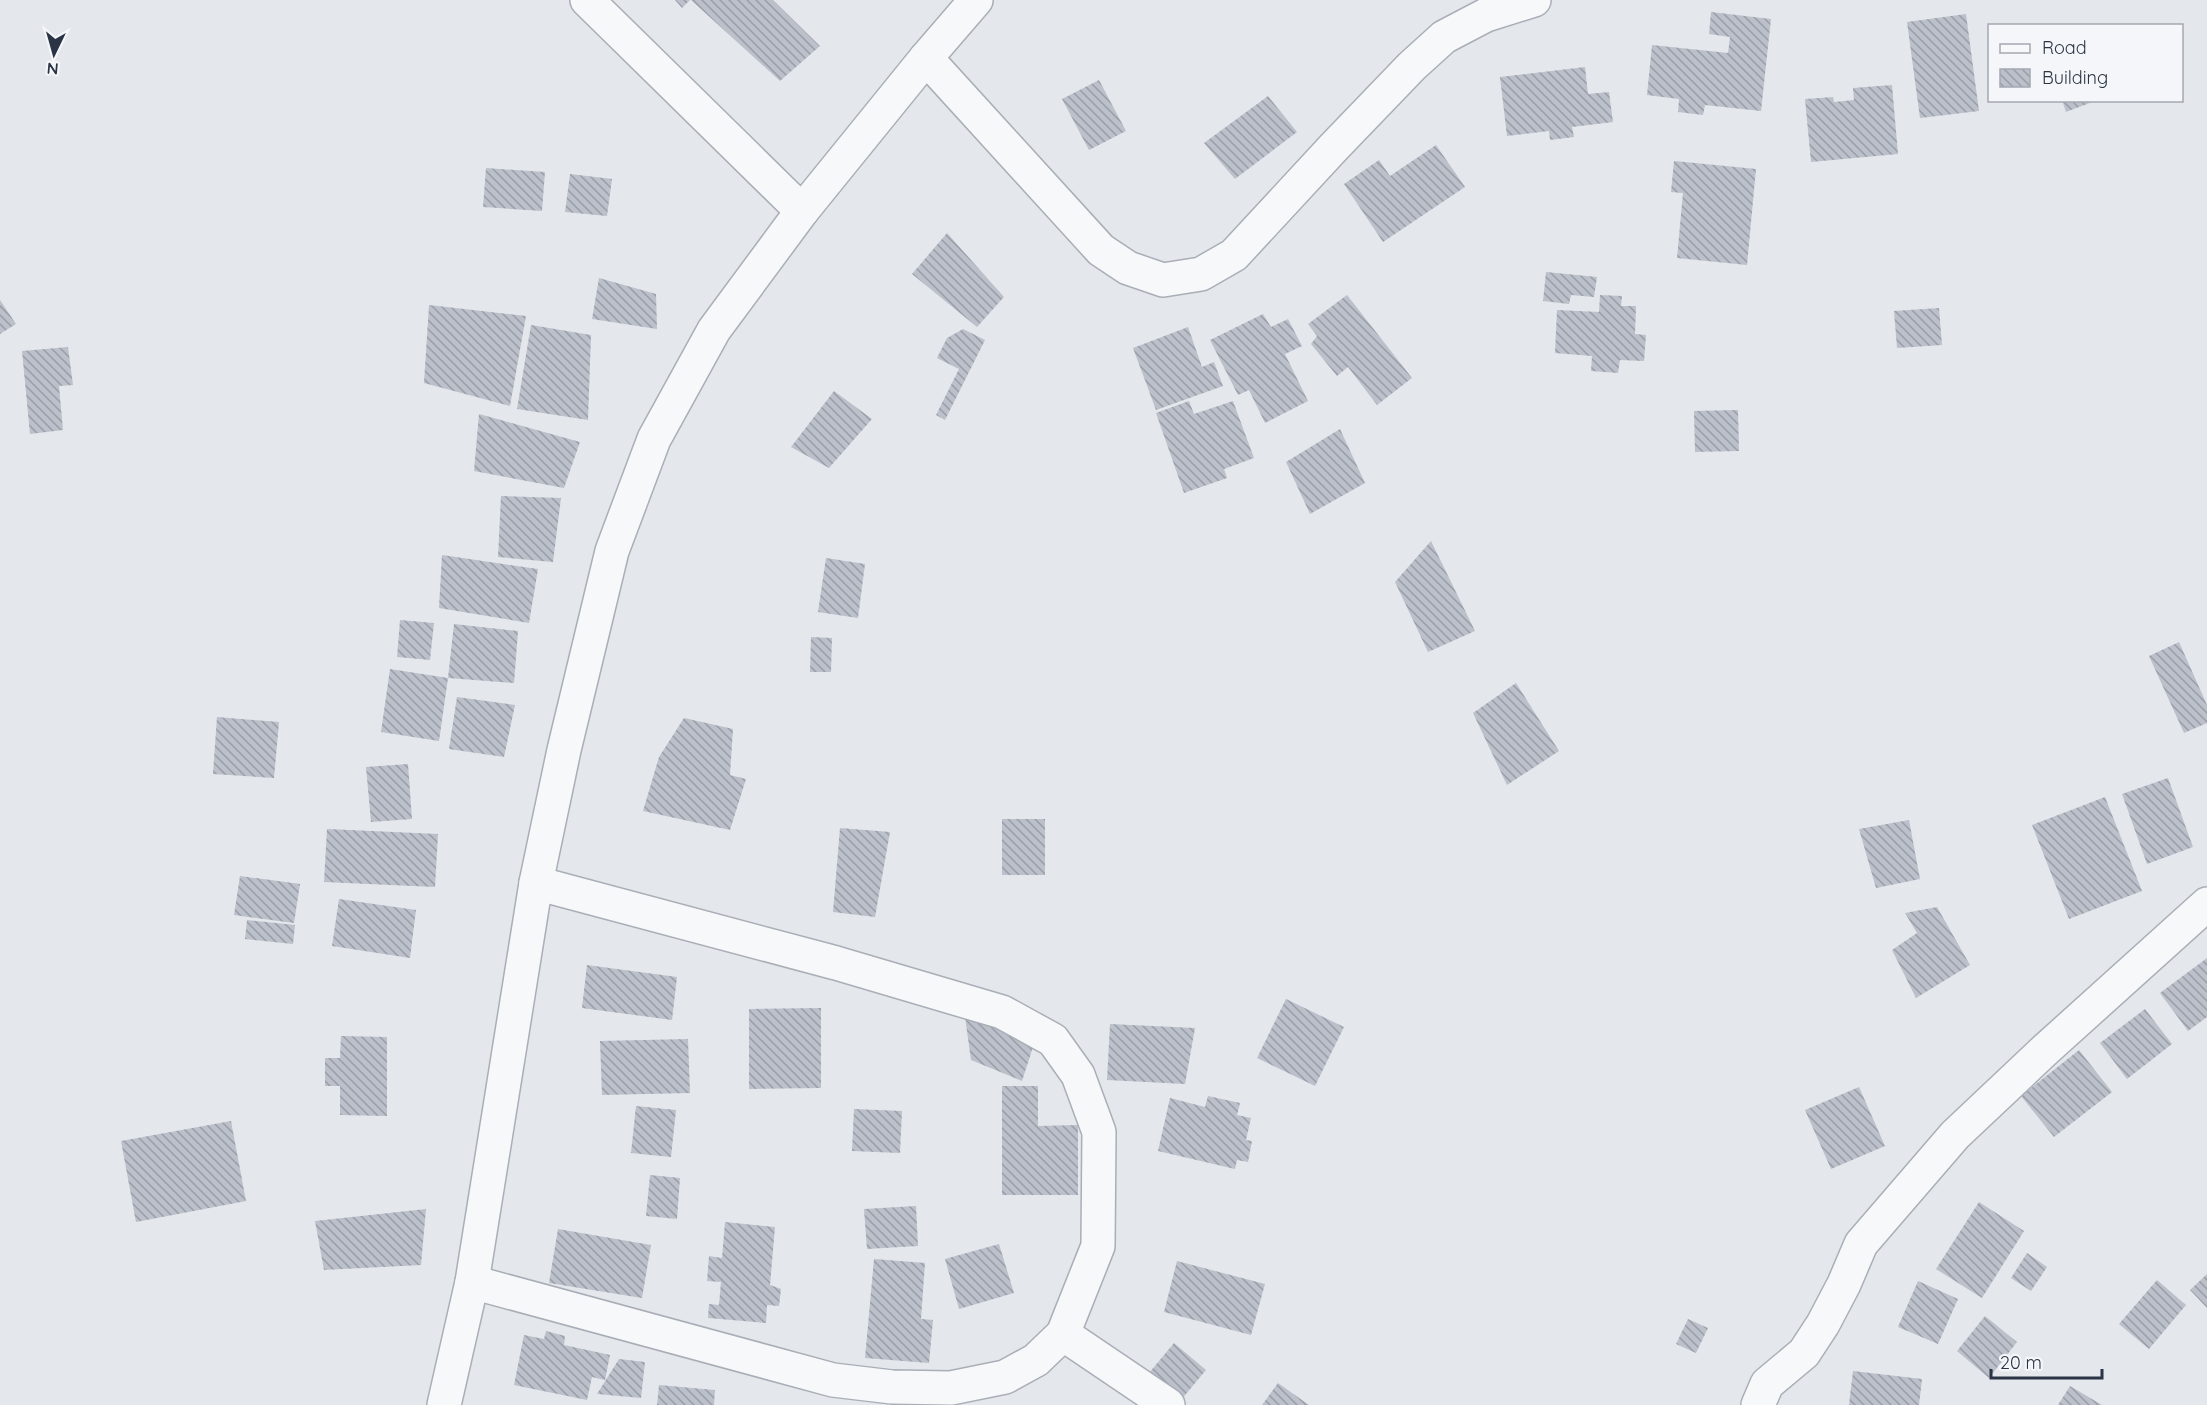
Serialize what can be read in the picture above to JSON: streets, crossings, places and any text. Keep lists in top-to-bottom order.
{
  "legend": ["Road", "Building"],
  "scale_bar": "20 m",
  "north": "bottom"
}
